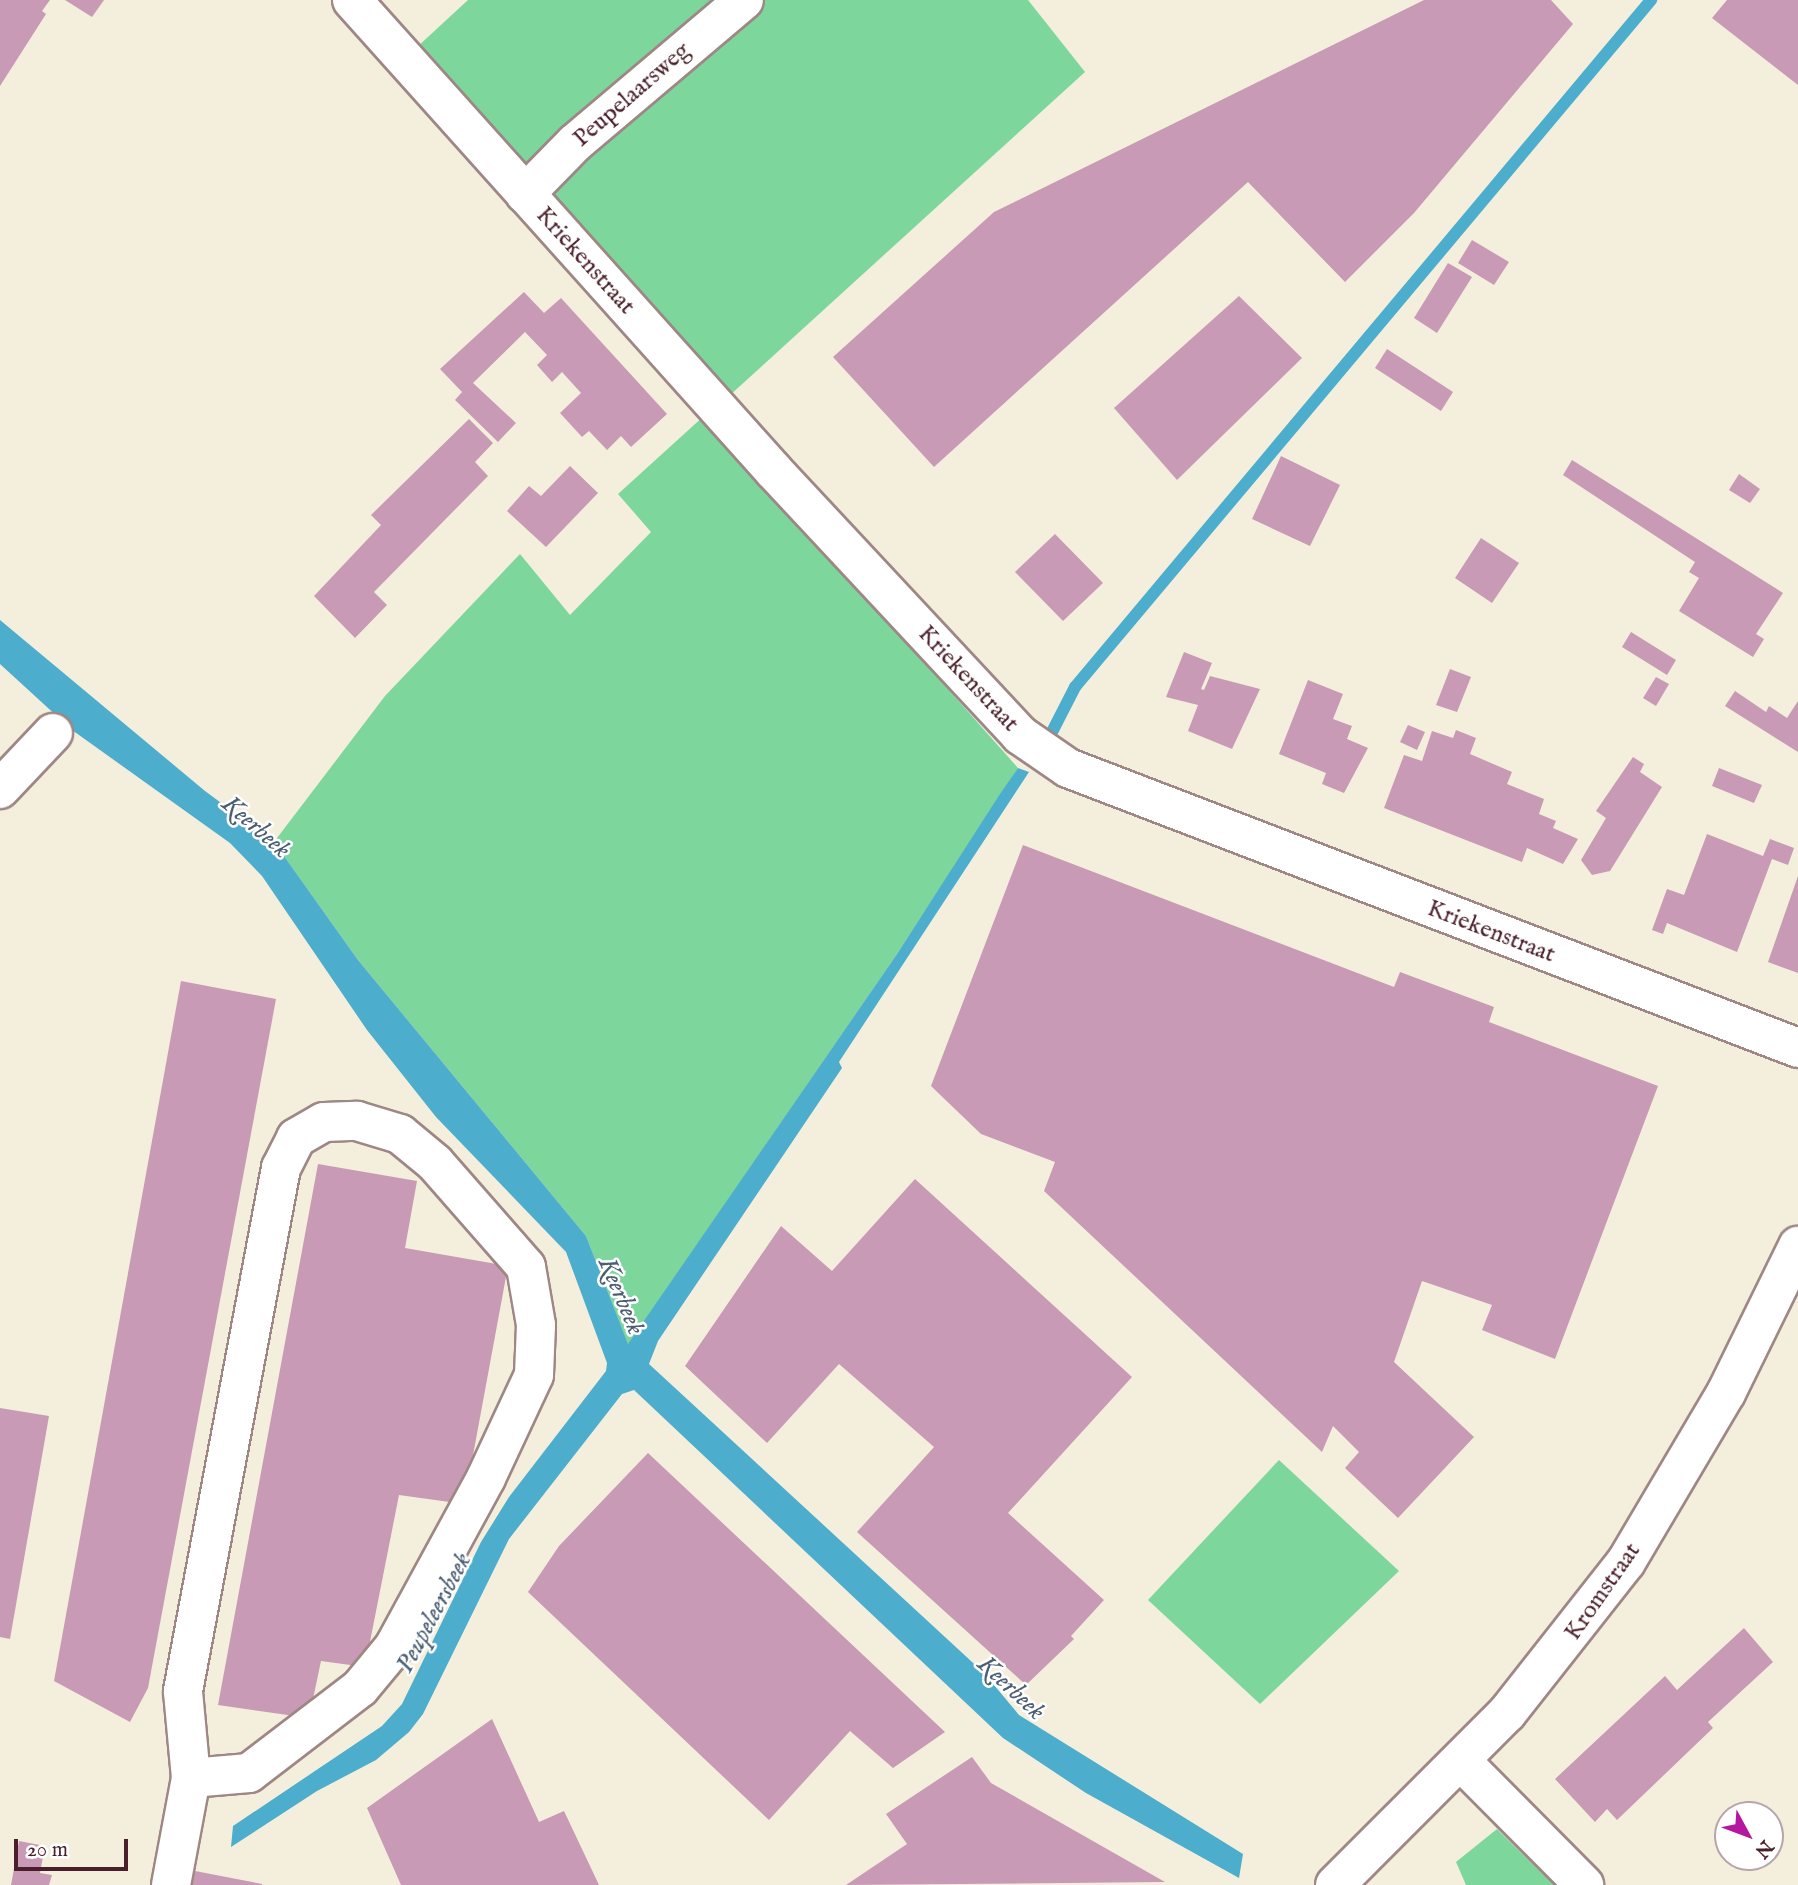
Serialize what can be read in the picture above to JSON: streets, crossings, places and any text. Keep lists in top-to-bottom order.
{
  "streets": {
    "street": ["Peupelaarsweg", "Kriekenstraat", "Kromstraat"]
  },
  "crossings": [
    ["Peupelaarsweg", "Kriekenstraat"]
  ],
  "water": ["Keerbeek", "Peupeleersbeek"],
  "scale_bar": "20 m",
  "north": "bottom right"
}
